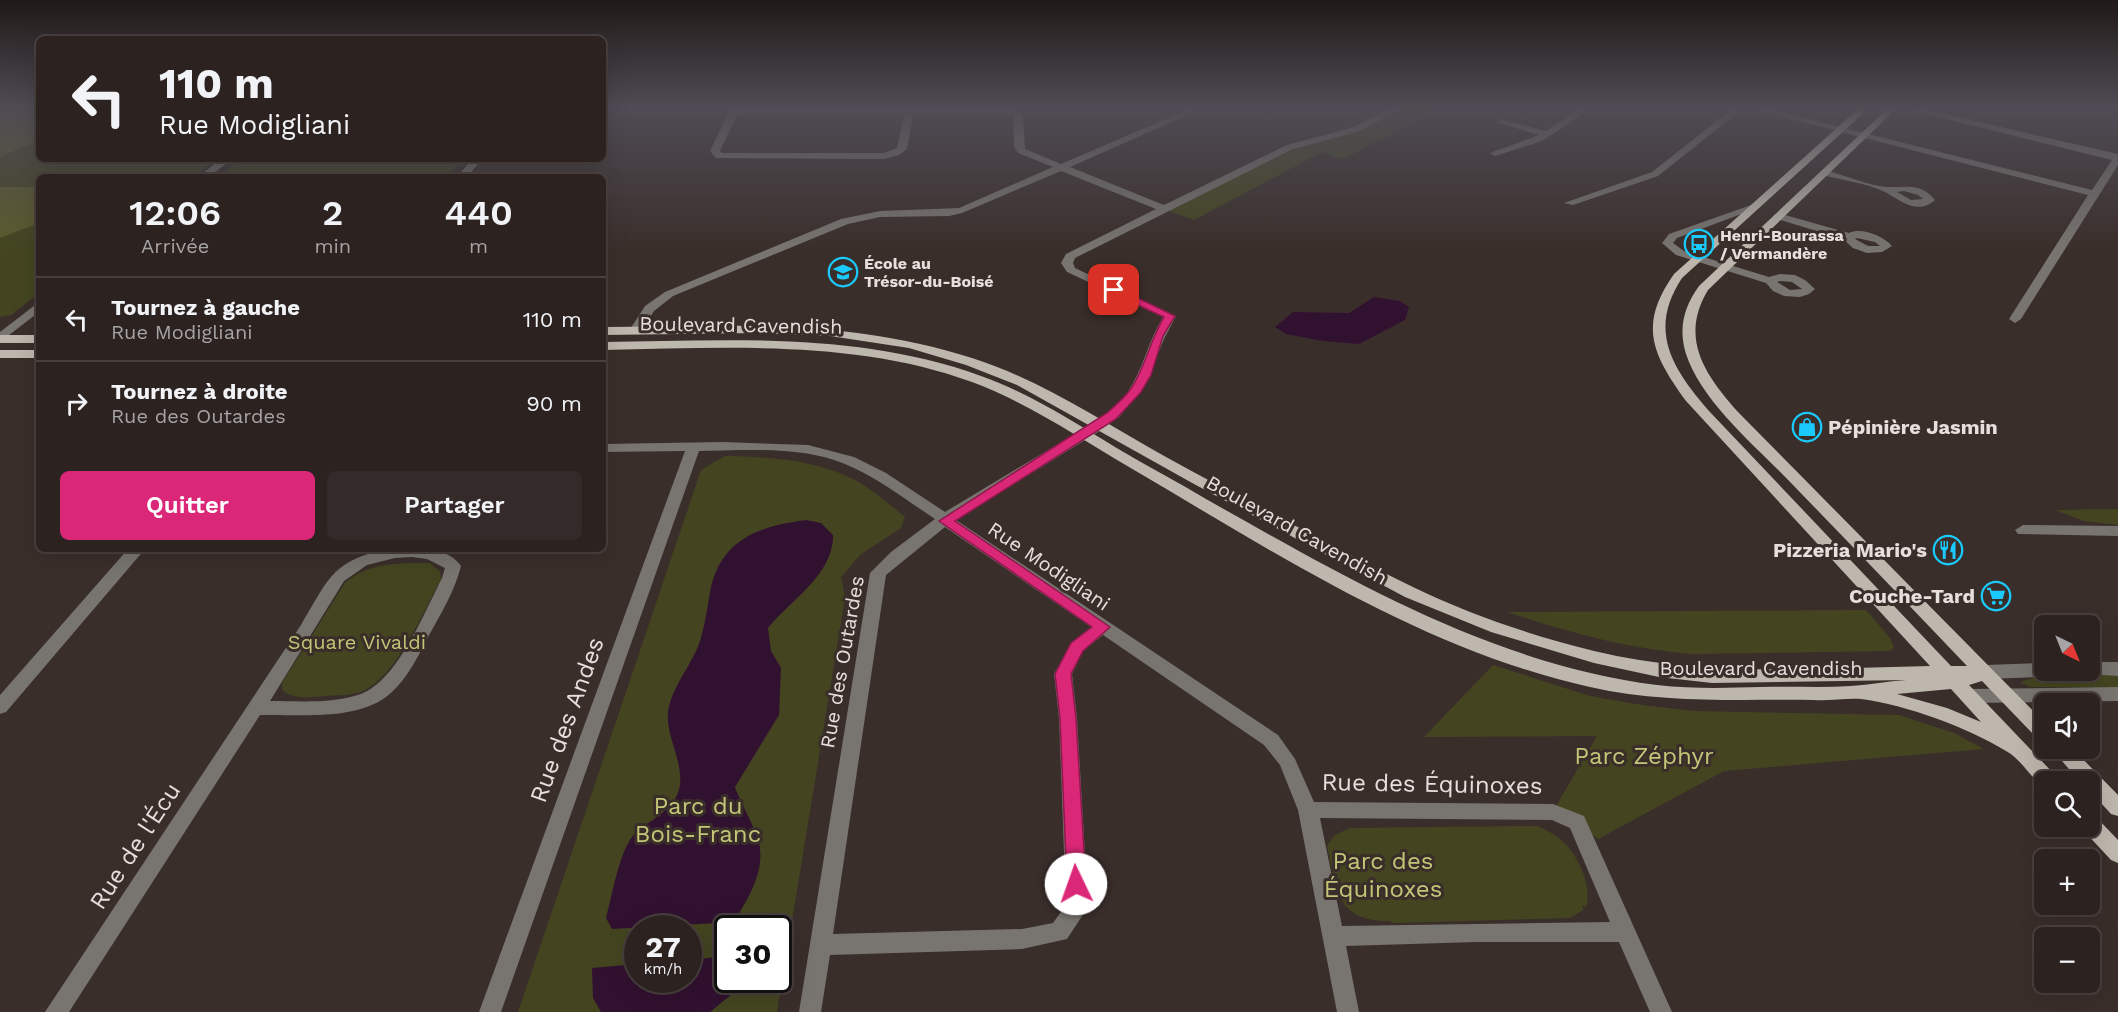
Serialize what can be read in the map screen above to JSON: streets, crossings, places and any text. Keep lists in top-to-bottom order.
{
  "streets": {
    "main road": ["Boulevard Cavendish"],
    "street": [
      "Rue Modigliani",
      "Rue des Outardes",
      "Rue des Andes",
      "Rue des Équinoxes",
      "Rue de l'Écu"
    ]
  },
  "crossings": [
    ["Boulevard Cavendish", "Rue des Outardes"],
    ["Rue Modigliani", "Rue des Outardes"],
    ["Rue Modigliani", "Rue des Andes"],
    ["Rue Modigliani", "Rue des Équinoxes"]
  ],
  "parks": [
    "Square Vivaldi",
    "Parc Zéphyr",
    "Parc du Bois-Franc",
    "Parc des Équinoxes"
  ],
  "places": {
    "bus stop": ["Henri-Bourassa / Vermandère"],
    "school or university": ["École au Trésor-du-Boisé"],
    "shop": ["Pépinière Jasmin"],
    "restaurant": ["Pizzeria Mario's"],
    "supermarket": ["Couche-Tard"]
  },
  "north": "bottom right",
  "page": {
    "turn": ["110 m", "Rue Modigliani"],
    "eta": [
      "12:06",
      "Arrivée",
      "2",
      "min",
      "440",
      "m"
    ],
    "list": [
      {
        "name": "Tournez à gauche",
        "note": "Rue Modigliani",
        "value": "110 m"
      },
      {
        "name": "Tournez à droite",
        "note": "Rue des Outardes",
        "value": "90 m"
      }
    ],
    "buttons": ["Quitter", "Partager"],
    "map_buttons": ["+", "−"],
    "speed": "27 km/h",
    "limit": "30"
  }
}
